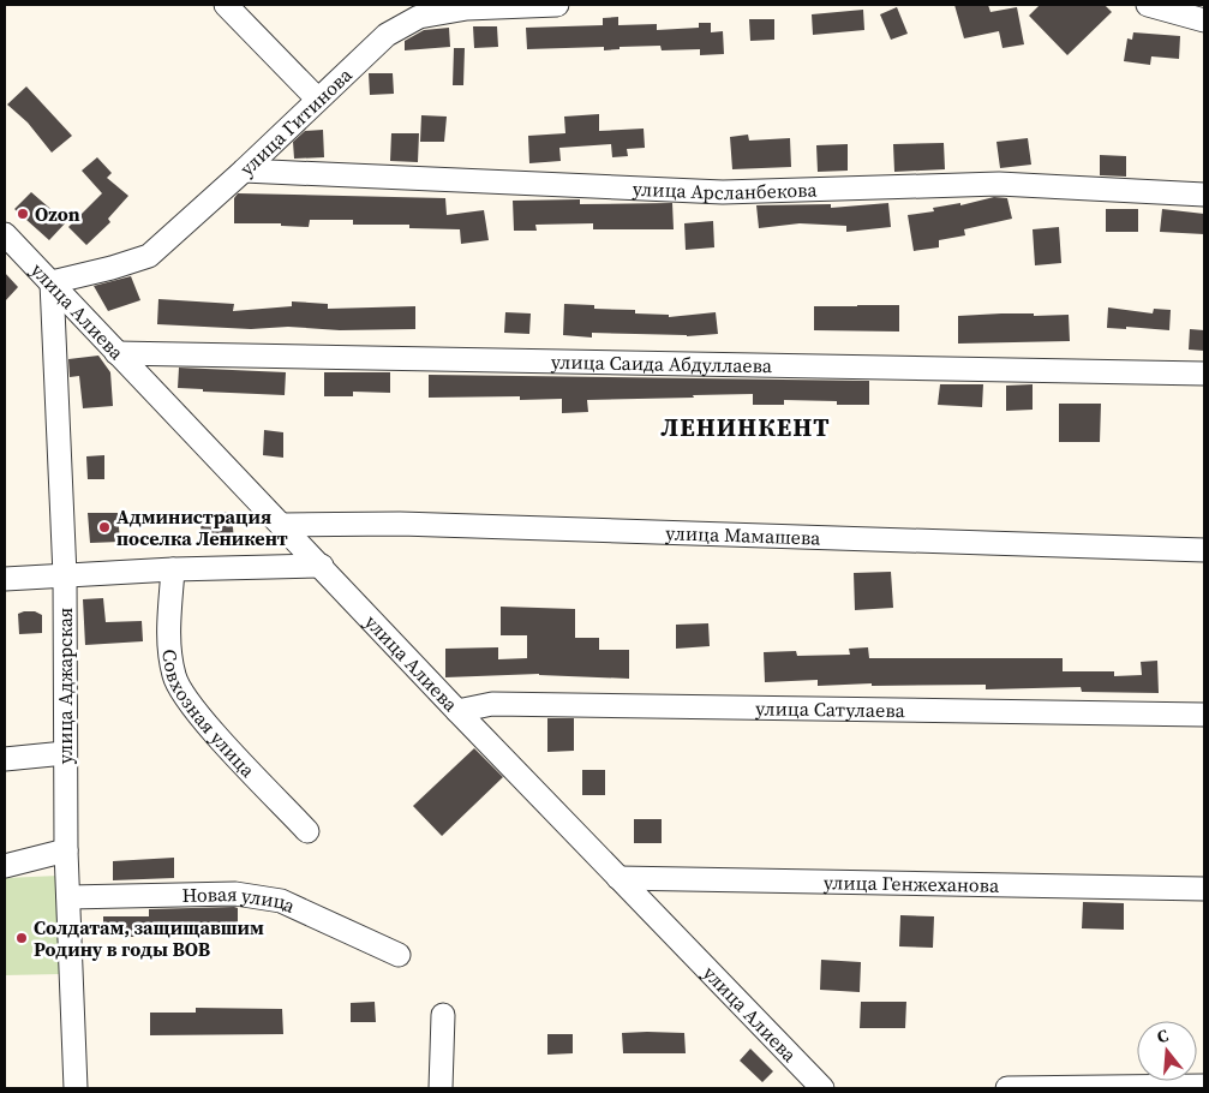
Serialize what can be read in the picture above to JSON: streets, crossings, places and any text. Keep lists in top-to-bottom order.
{
  "streets": {
    "street": [
      "улица Гитинова",
      "улица Арсланбекова",
      "улица Алиева",
      "улица Саида Абдуллаева",
      "улица Мамашева",
      "улица Аджарская",
      "улица Сатулаева",
      "Совхозная улица",
      "улица Генжеханова",
      "Новая улица"
    ]
  },
  "crossings": [
    ["улица Гитинова", "улица Арсланбекова"],
    ["улица Гитинова", "улица Алиева"],
    ["улица Гитинова", "улица Аджарская"],
    ["улица Алиева", "улица Саида Абдуллаева"],
    ["улица Алиева", "улица Мамашева"],
    ["улица Алиева", "улица Аджарская"],
    ["улица Алиева", "улица Сатулаева"],
    ["улица Алиева", "улица Генжеханова"],
    ["улица Аджарская", "Новая улица"]
  ],
  "districts": ["ЛЕНИНКЕНТ"],
  "places": ["Ozon", "Администрация поселка Леникент", "Солдатам, защищавшим Родину в годы ВОВ"],
  "north": "top"
}
